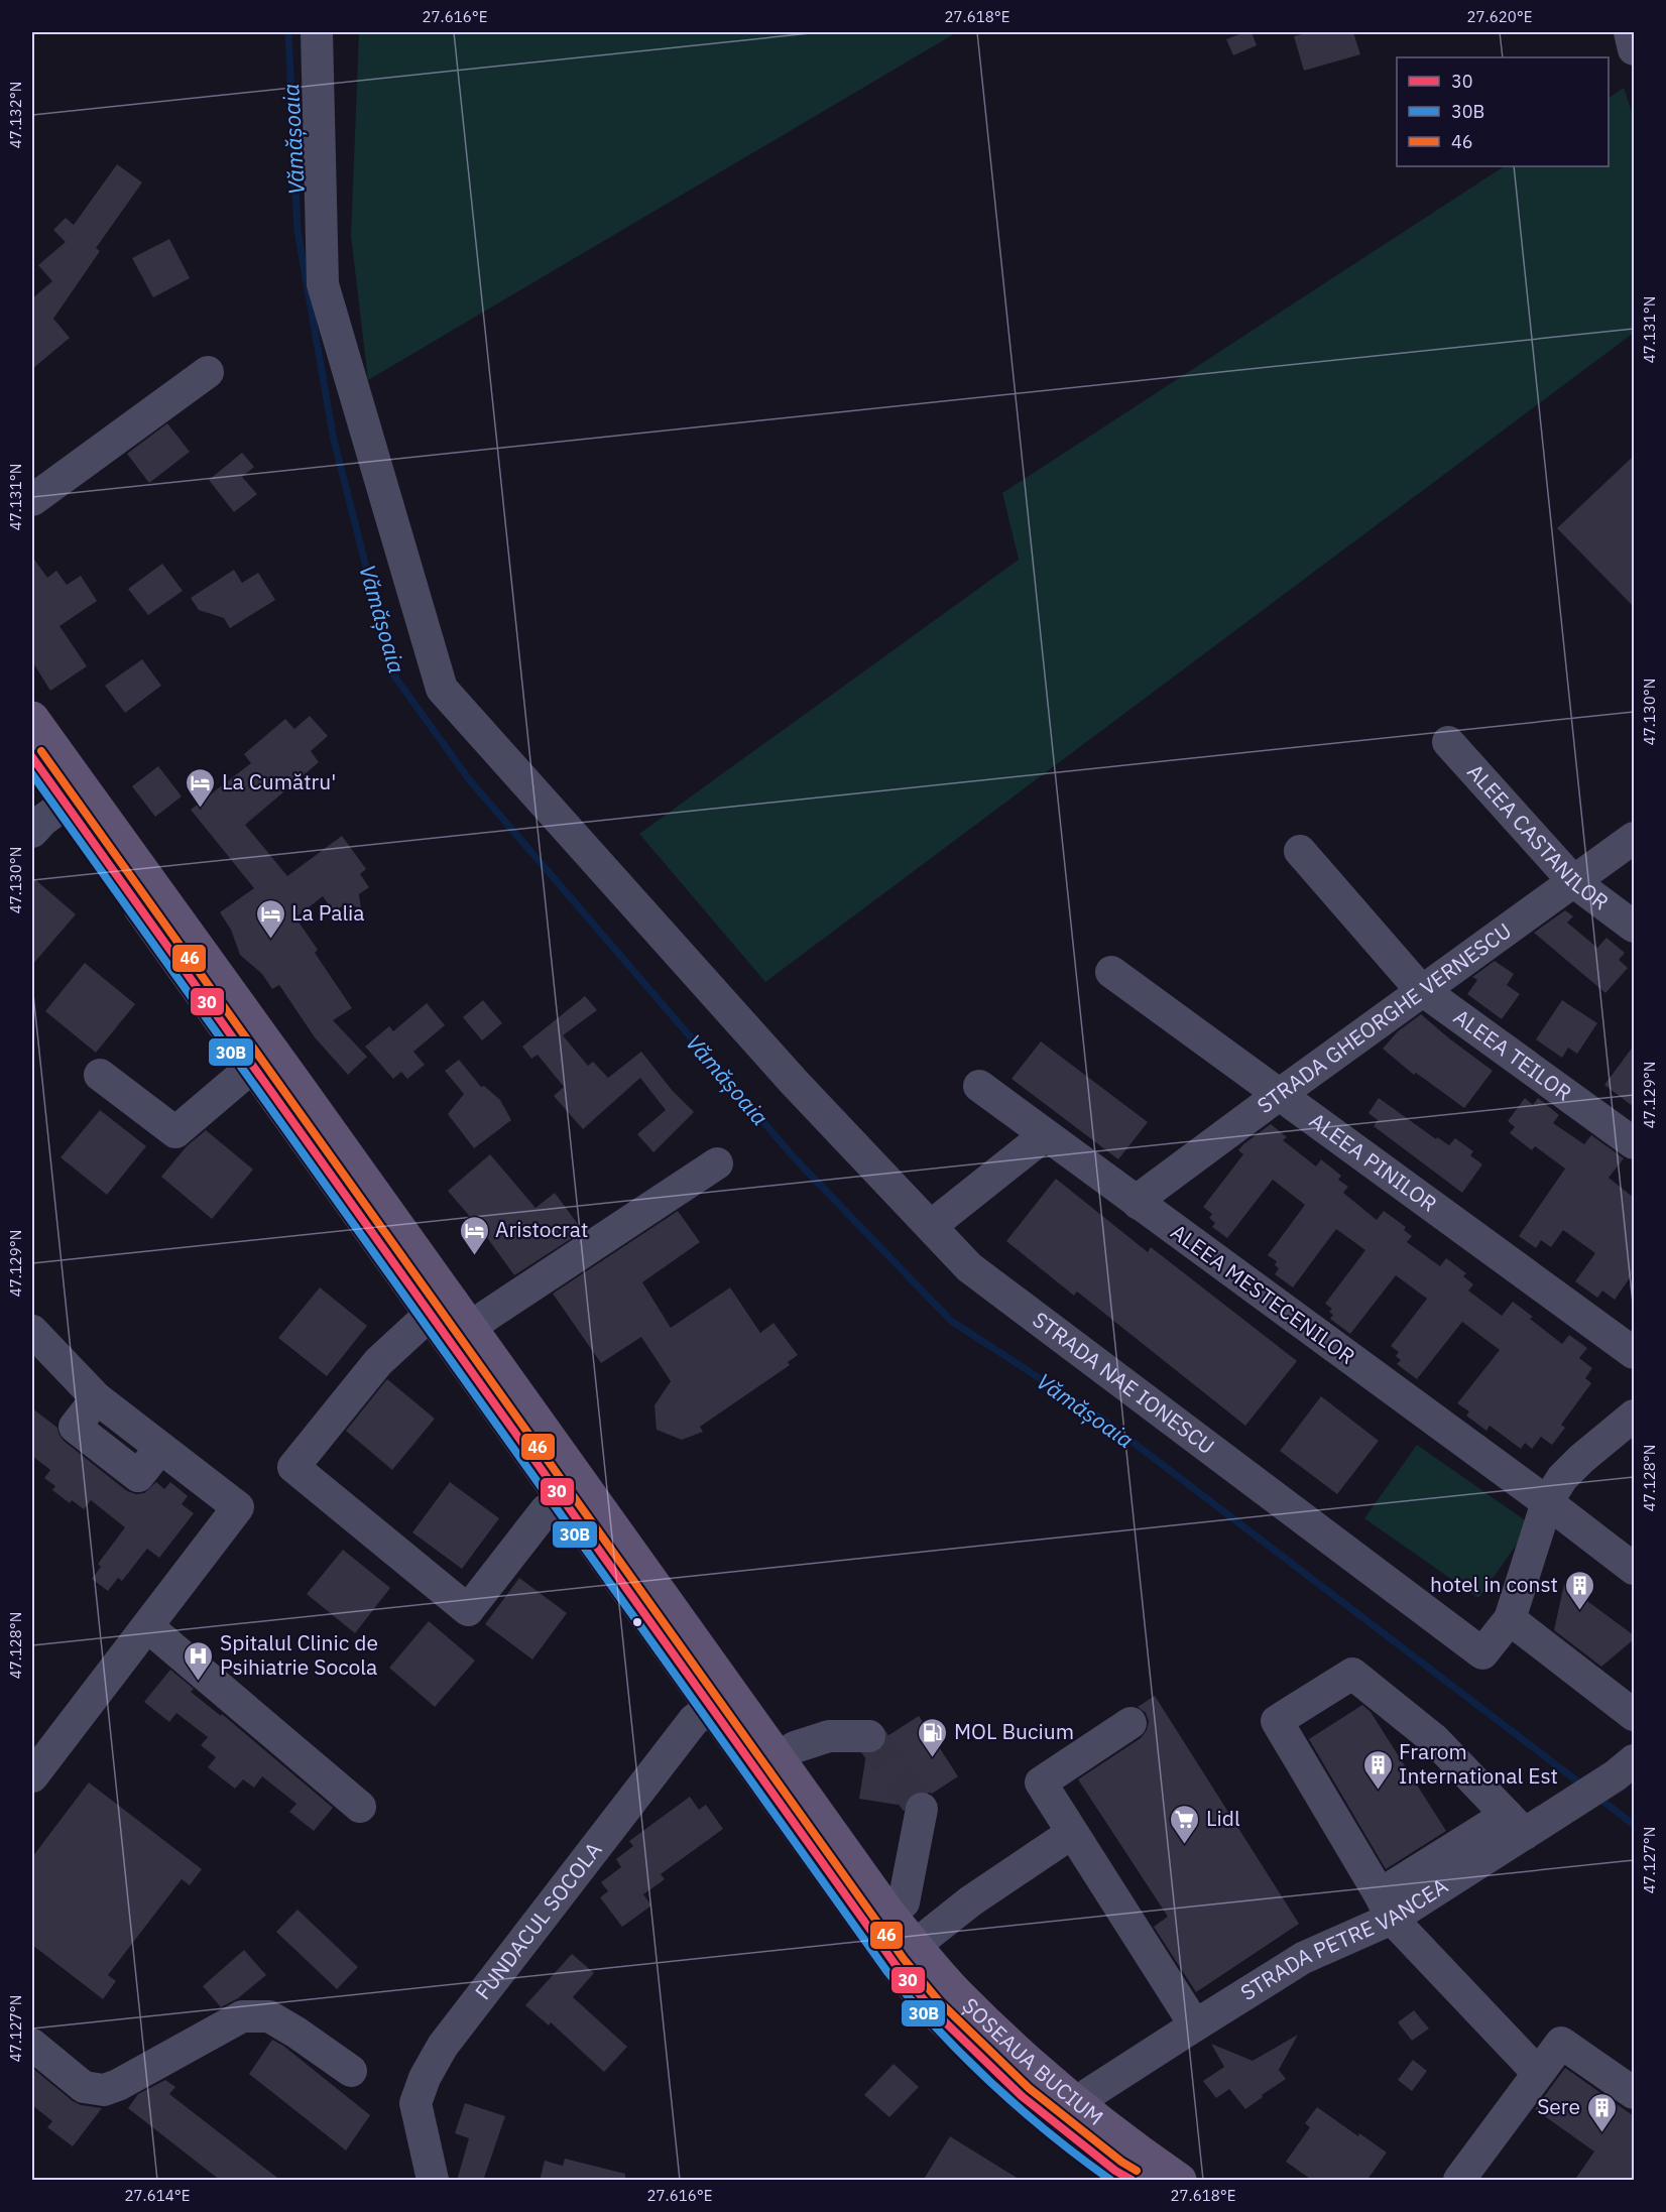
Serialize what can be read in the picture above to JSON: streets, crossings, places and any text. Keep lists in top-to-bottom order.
{
  "streets": {
    "main road": ["ȘOSEAUA BUCIUM"],
    "street": [
      "ALEEA CASTANILOR",
      "STRADA GHEORGHE VERNESCU",
      "ALEEA TEILOR",
      "ALEEA PINILOR",
      "ALEEA MESTECENILOR",
      "STRADA NAE IONESCU",
      "FUNDACUL SOCOLA",
      "STRADA PETRE VANCEA"
    ]
  },
  "crossings": [
    ["ALEEA CASTANILOR", "STRADA GHEORGHE VERNESCU"],
    ["STRADA GHEORGHE VERNESCU", "ALEEA TEILOR"],
    ["STRADA GHEORGHE VERNESCU", "ALEEA PINILOR"],
    ["STRADA GHEORGHE VERNESCU", "ALEEA MESTECENILOR"],
    ["FUNDACUL SOCOLA", "ȘOSEAUA BUCIUM"],
    ["STRADA PETRE VANCEA", "ȘOSEAUA BUCIUM"]
  ],
  "water": ["Vămășoaia"],
  "places": {
    "hotel": ["La Cumătru'", "La Palia", "Aristocrat"],
    "building": ["hotel in const", "Frarom International Est", "Sere"],
    "hospital": ["Spitalul Clinic de Psihiatrie Socola"],
    "fuel station": ["MOL Bucium"],
    "supermarket": ["Lidl"]
  },
  "lines": ["transit line 46", "transit line 30", "transit line 30B"],
  "legend": ["30", "30B", "46"],
  "coordinates": [
    "27.616°E",
    "27.618°E",
    "27.620°E",
    "47.132°N",
    "47.131°N",
    "47.130°N",
    "47.129°N",
    "47.128°N",
    "47.127°N",
    "27.614°E"
  ]
}
